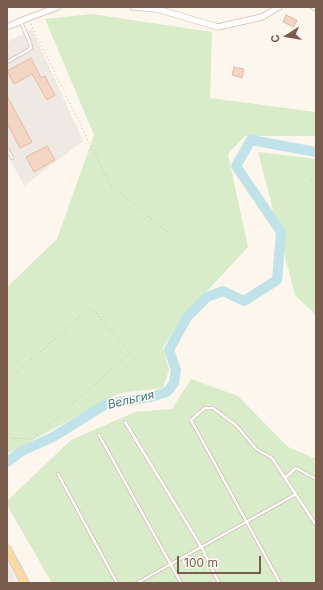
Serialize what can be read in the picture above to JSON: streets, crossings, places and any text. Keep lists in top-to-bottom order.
{
  "water": ["Вельгия"],
  "scale_bar": "100 m",
  "north": "left"
}
